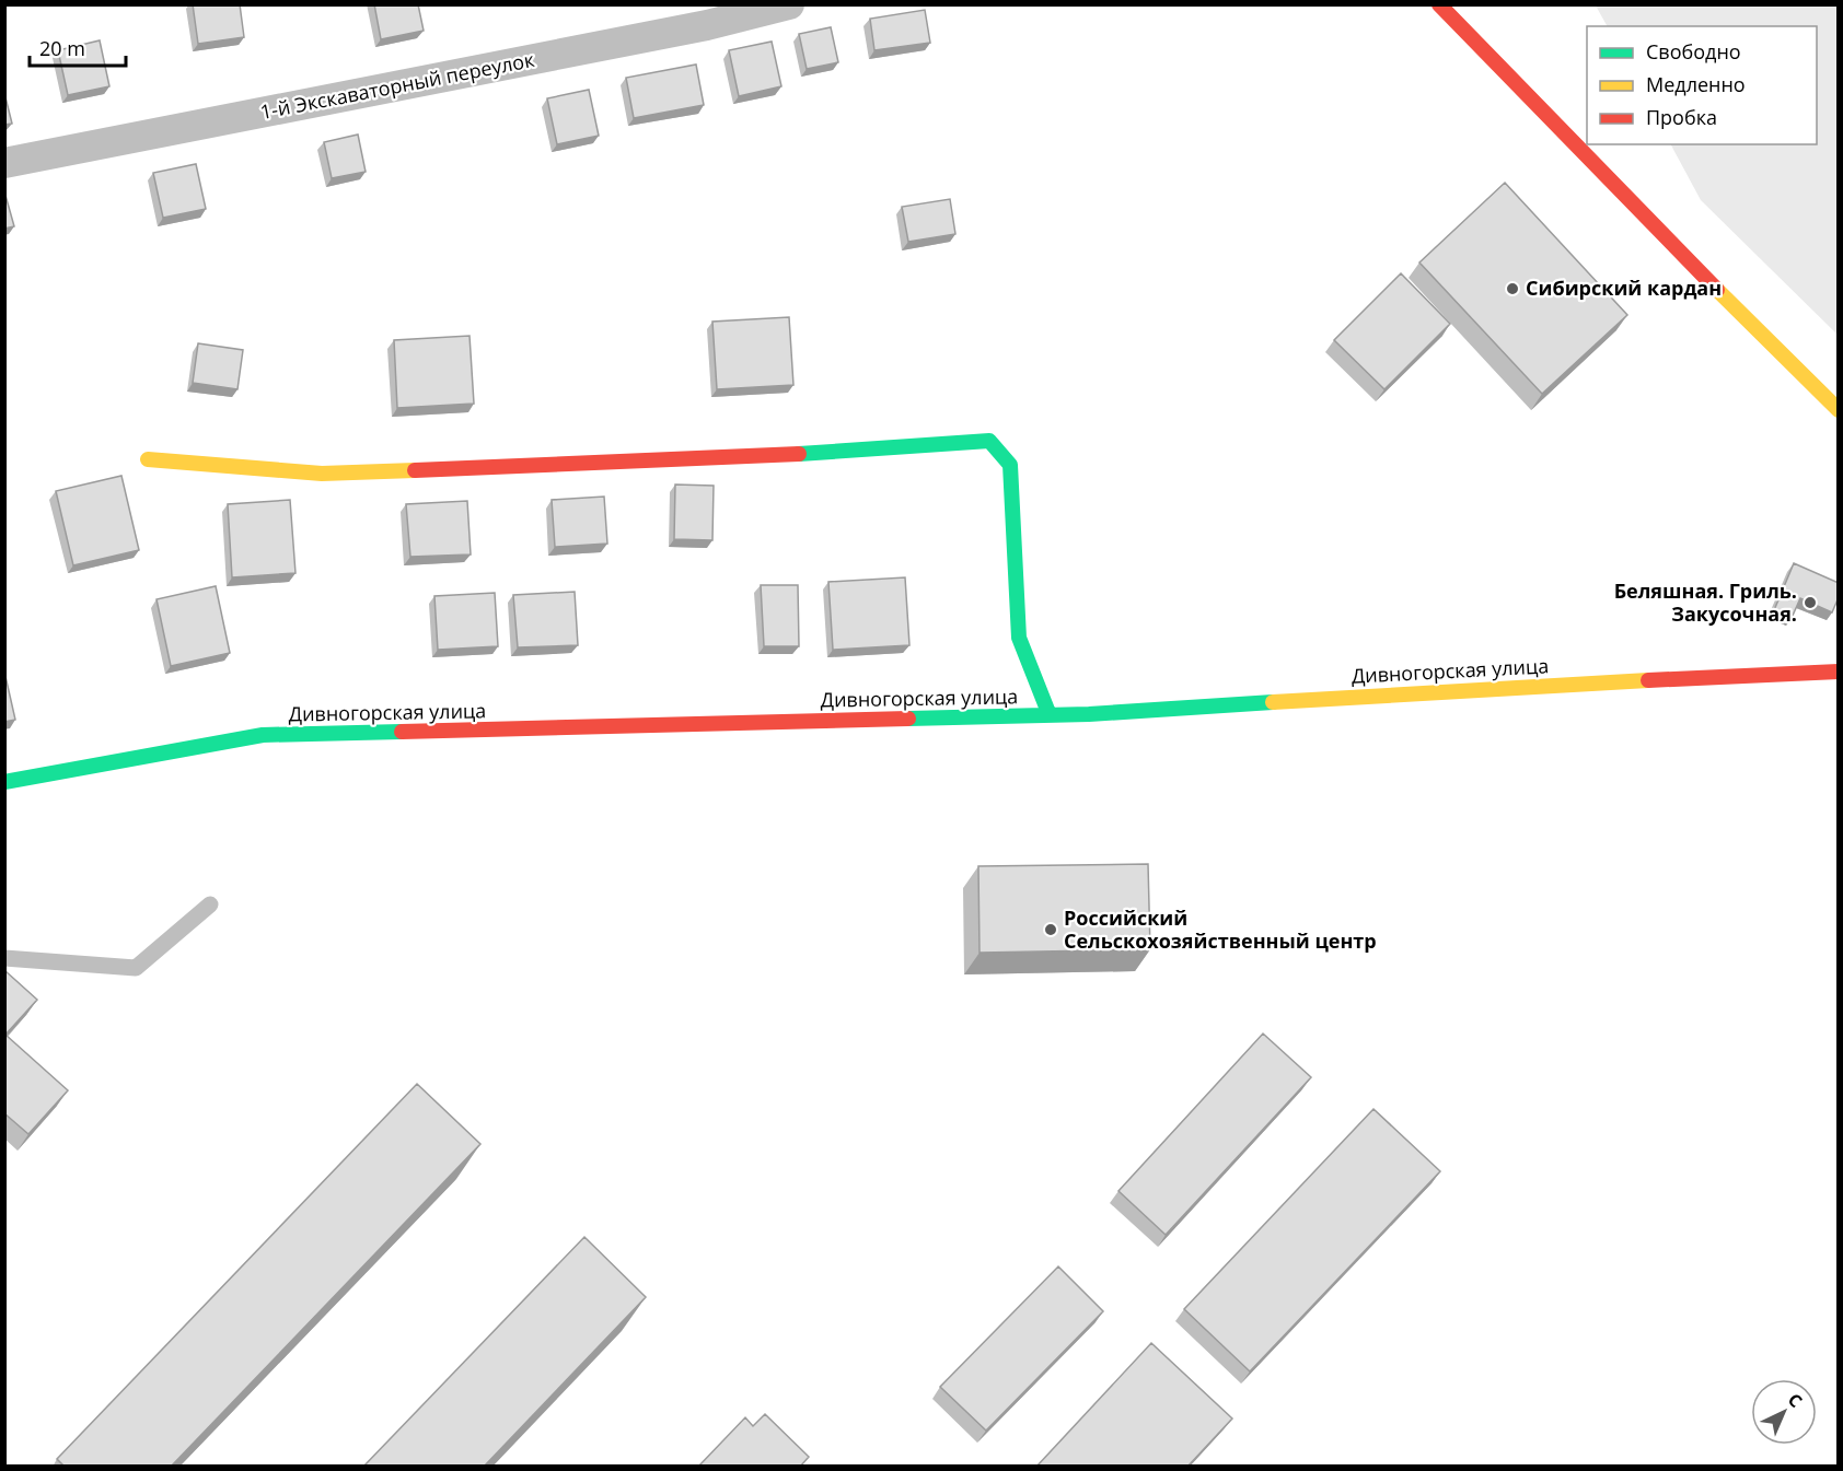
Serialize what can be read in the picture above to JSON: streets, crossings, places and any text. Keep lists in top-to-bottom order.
{
  "streets": {
    "street": ["1-й Экскаваторный переулок", "Дивногорская улица"]
  },
  "places": ["Сибирский кардан", "Беляшная. Гриль. Закусочная.", "Российский Сельскохозяйственный центр"],
  "legend": ["Свободно", "Медленно", "Пробка"],
  "scale_bar": "20 m",
  "north": "top right"
}
